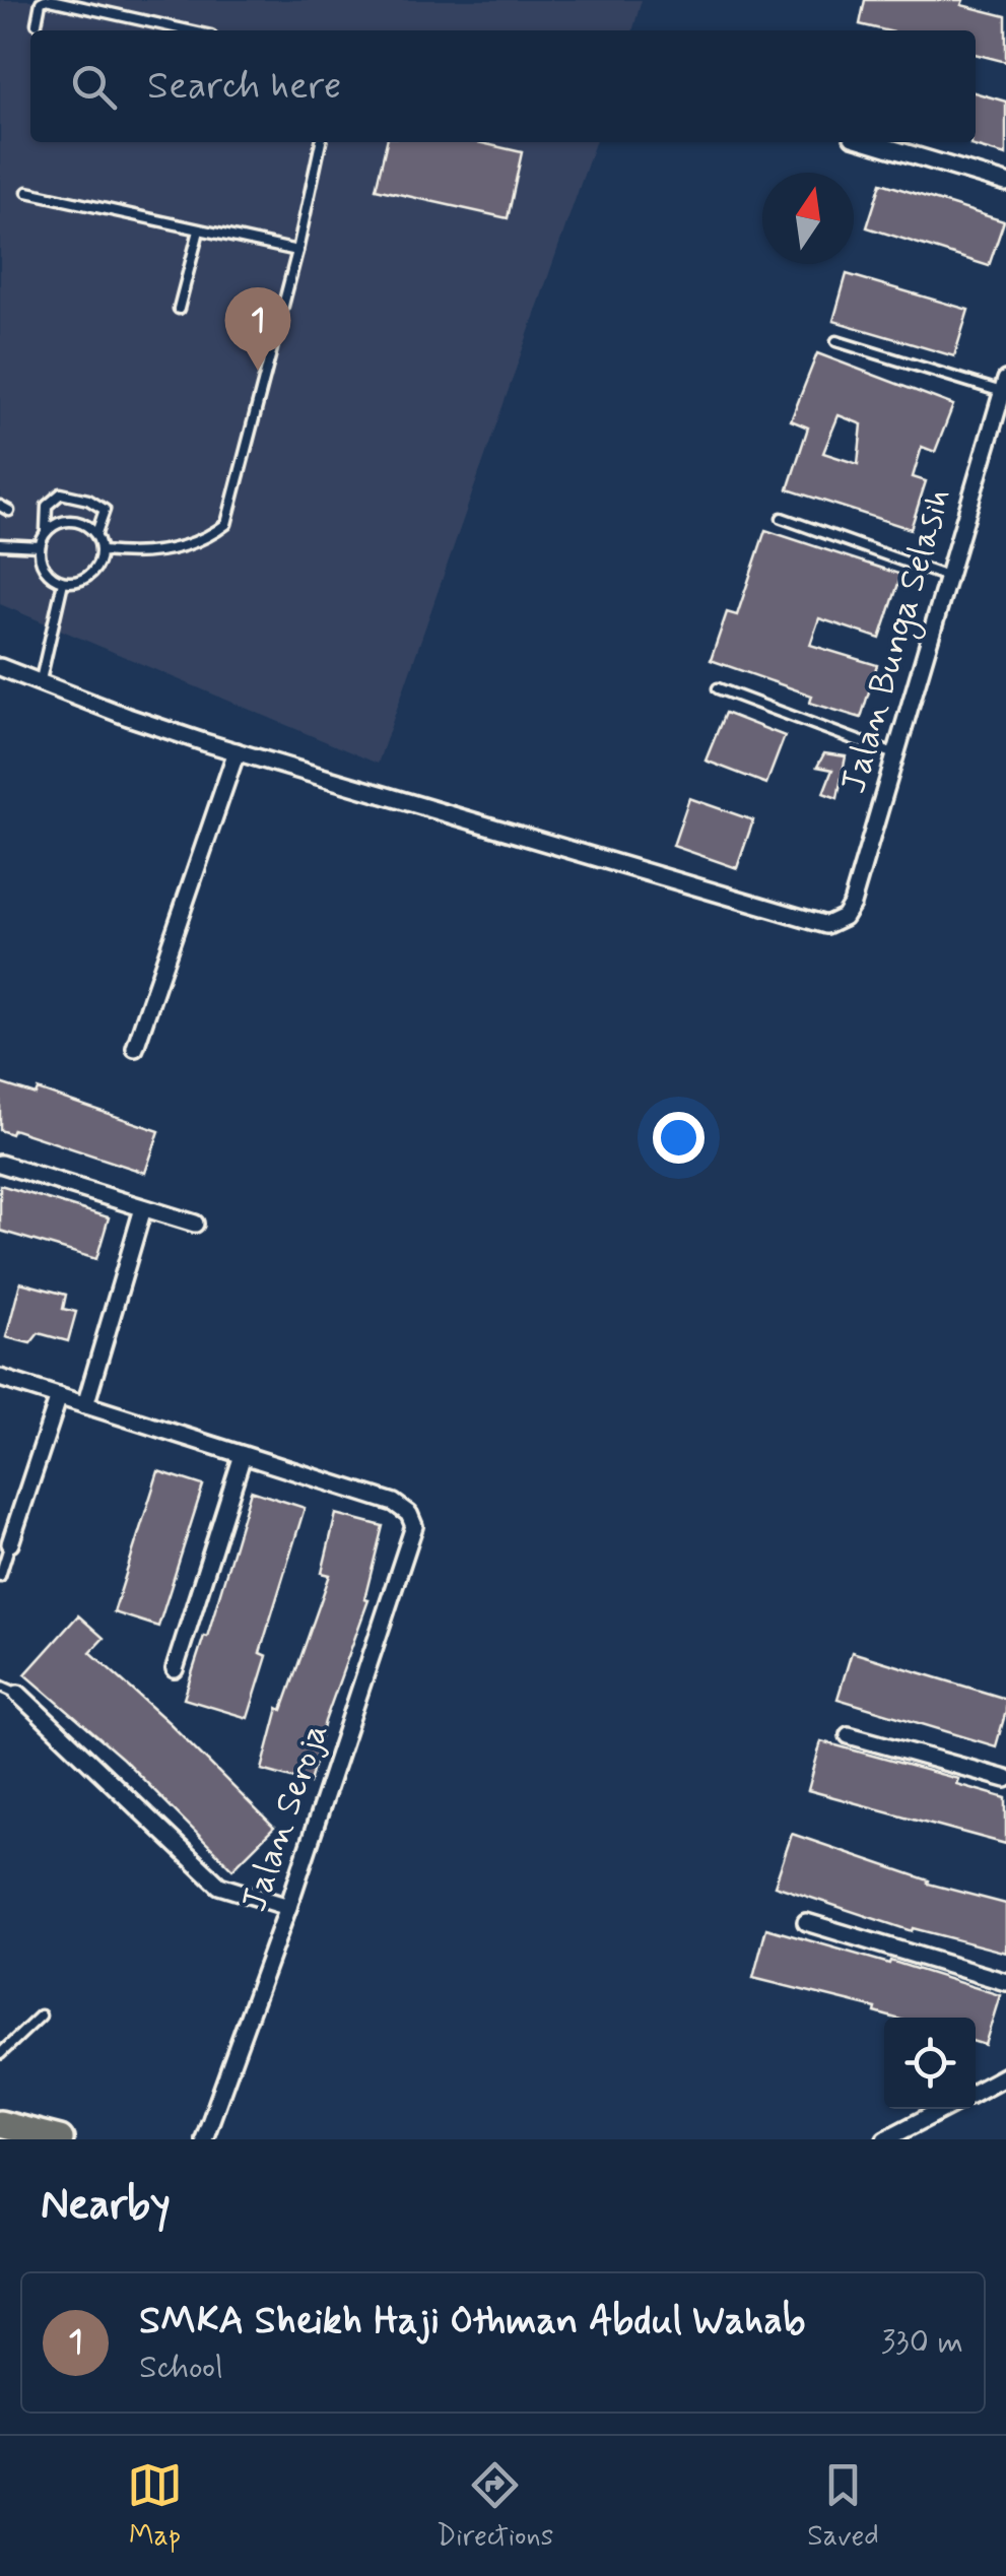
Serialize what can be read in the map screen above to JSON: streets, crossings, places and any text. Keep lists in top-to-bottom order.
{
  "streets": {
    "street": ["Jalan Bunga Selasih", "Jalan Seroja"]
  },
  "north": "top",
  "page": {
    "search": "Search here",
    "pins": "1",
    "heading": "Nearby",
    "list": [
      {
        "mark": "1",
        "name": "SMKA Sheikh Haji Othman Abdul Wahab",
        "note": "School",
        "value": "330 m"
      }
    ],
    "nav": ["Map", "Directions", "Saved"]
  }
}
